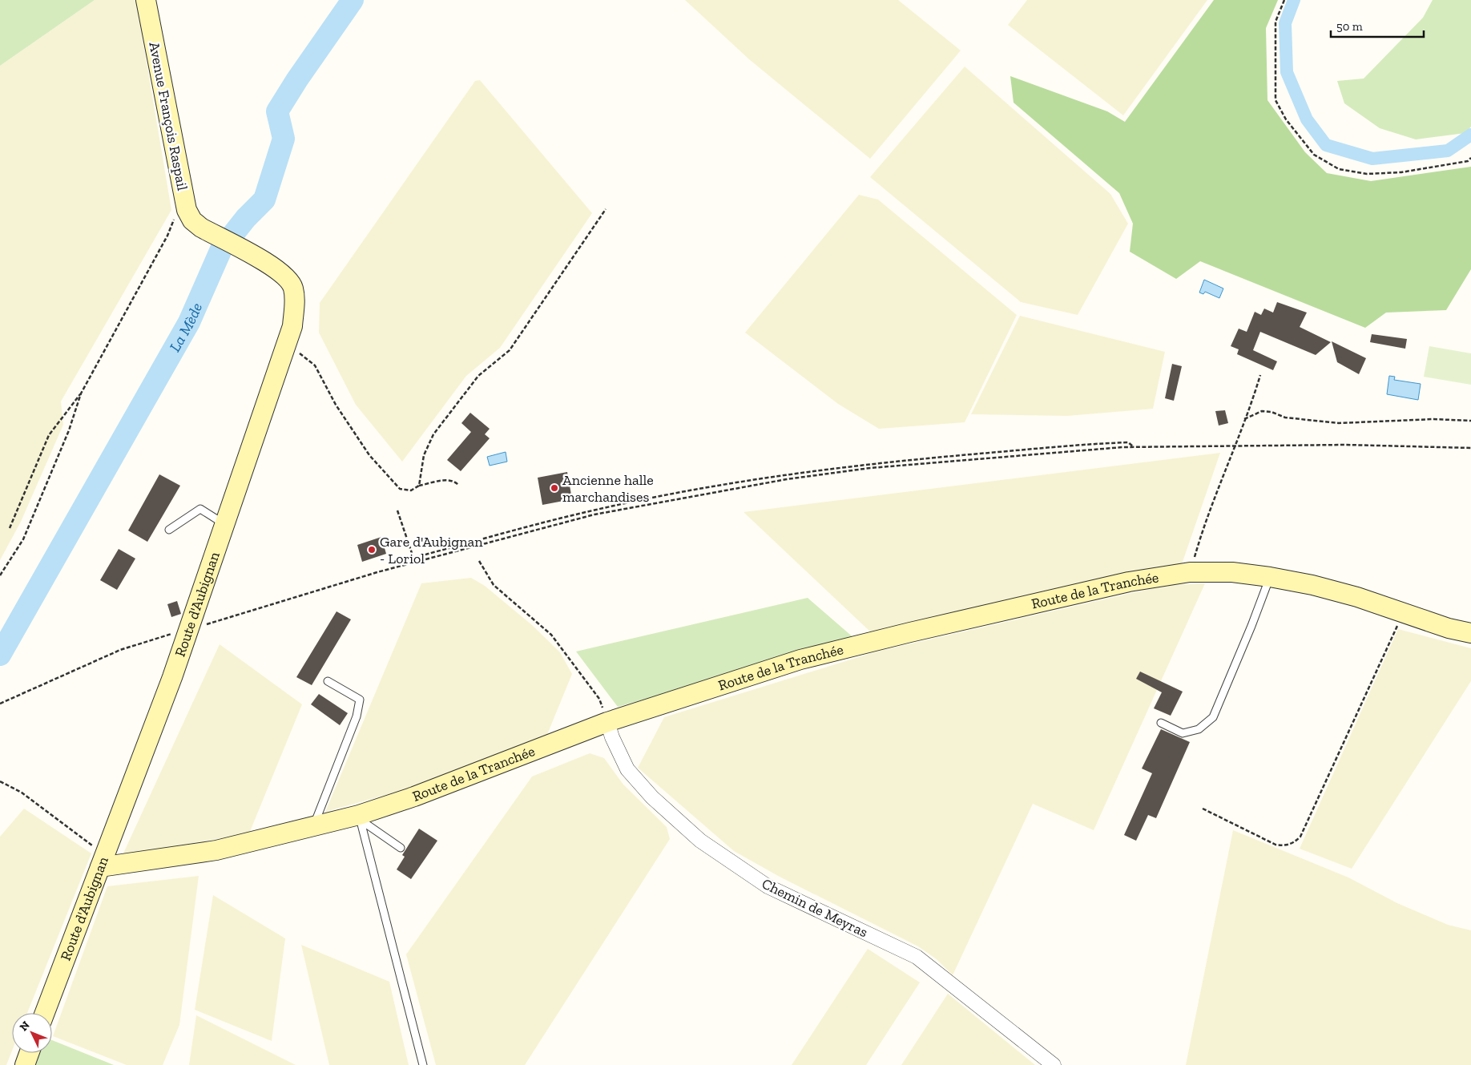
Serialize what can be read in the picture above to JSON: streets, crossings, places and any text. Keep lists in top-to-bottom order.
{
  "streets": {
    "street": [
      "Avenue François Raspail",
      "Route de la Tranchée",
      "Route d'Aubignan",
      "Chemin de Meyras"
    ]
  },
  "crossings": [
    ["Avenue François Raspail", "Route d'Aubignan"],
    ["Route de la Tranchée", "Route d'Aubignan"],
    ["Route de la Tranchée", "Chemin de Meyras"]
  ],
  "water": ["La Mède"],
  "places": ["Ancienne halle marchandises", "Gare d'Aubignan - Loriol"],
  "scale_bar": "50 m",
  "north": "top left"
}
